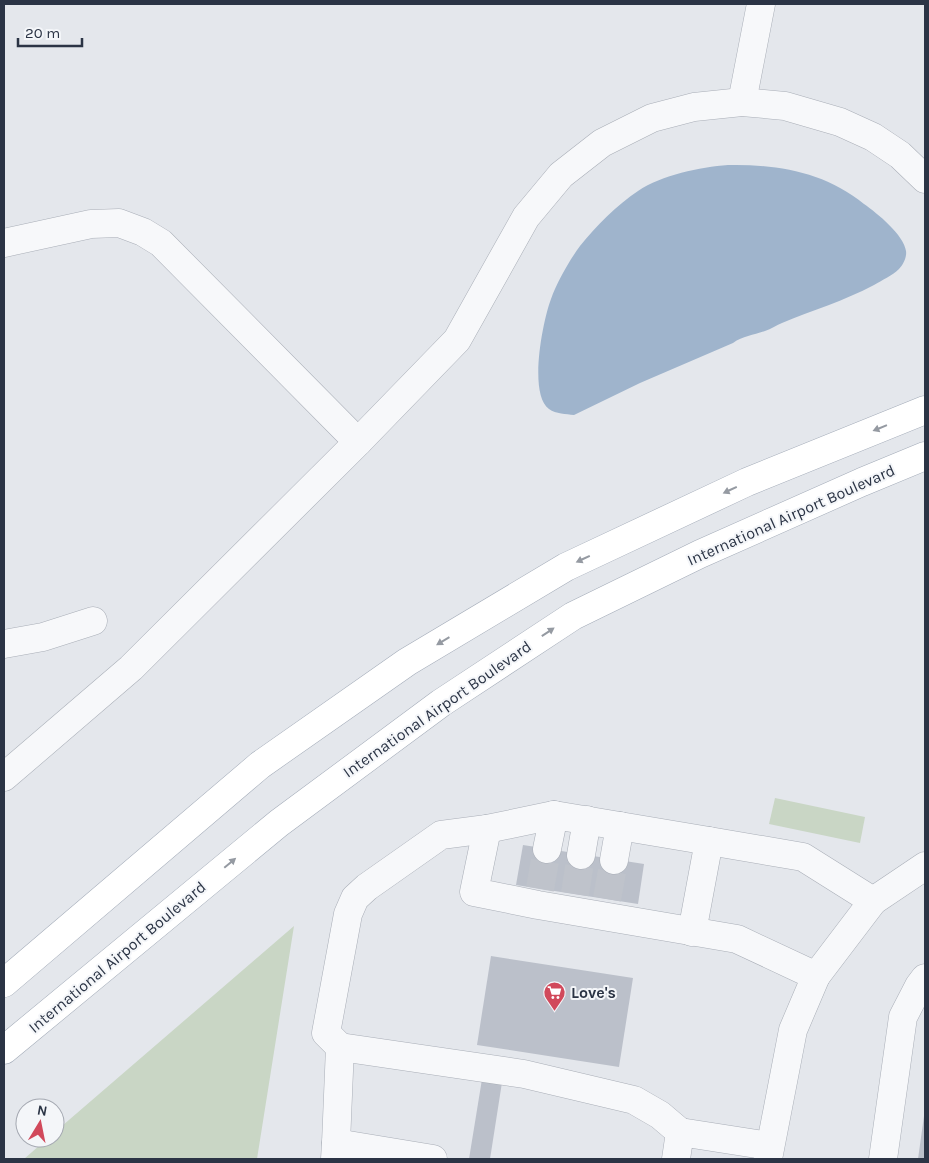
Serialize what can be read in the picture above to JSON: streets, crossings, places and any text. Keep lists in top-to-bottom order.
{
  "streets": {
    "main road": ["International Airport Boulevard"]
  },
  "places": {
    "supermarket": ["Love's"]
  },
  "scale_bar": "20 m",
  "north": "top"
}
